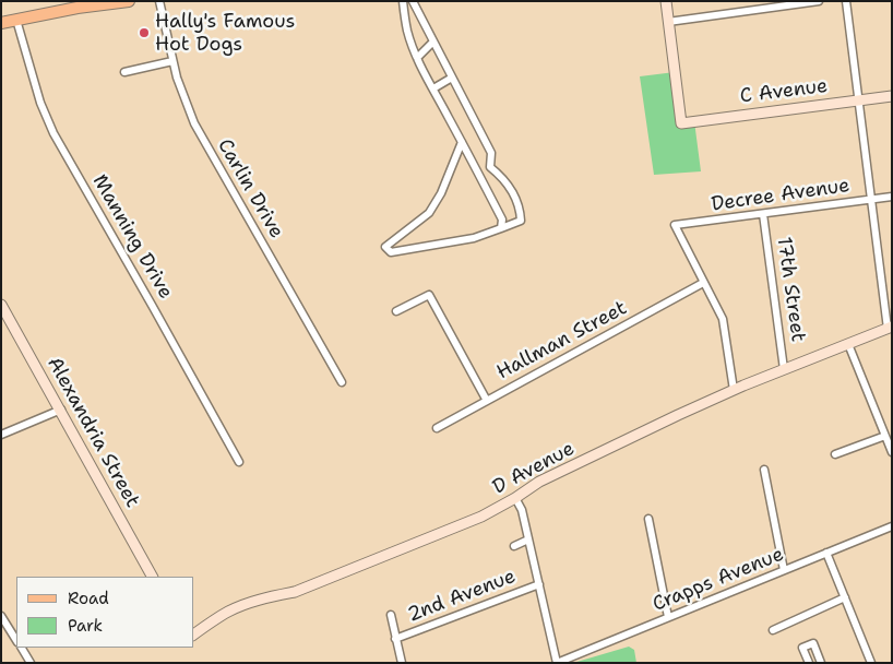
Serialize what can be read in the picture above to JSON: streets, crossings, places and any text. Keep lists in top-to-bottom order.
{
  "streets": {
    "street": [
      "C Avenue",
      "Carlin Drive",
      "Decree Avenue",
      "Manning Drive",
      "17th Street",
      "Hallman Street",
      "Alexandria Street",
      "D Avenue",
      "Crapps Avenue",
      "2nd Avenue"
    ]
  },
  "crossings": [
    ["Decree Avenue", "17th Street"],
    ["Decree Avenue", "Hallman Street"],
    ["17th Street", "D Avenue"]
  ],
  "places": ["Hally's Famous Hot Dogs"],
  "legend": ["Road", "Park"]
}
